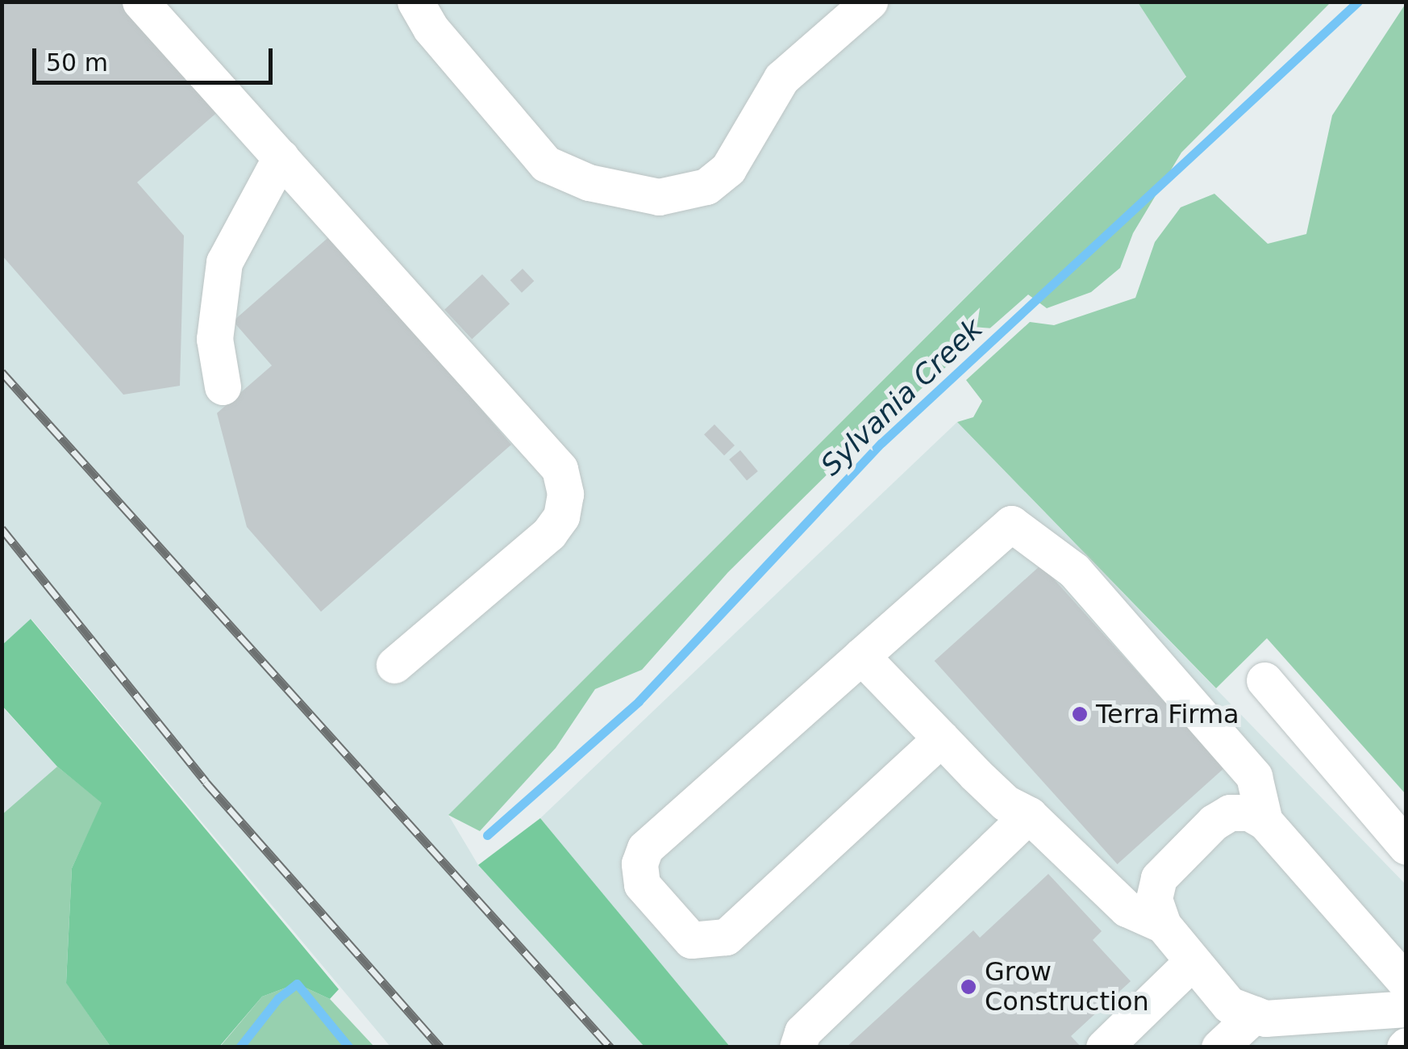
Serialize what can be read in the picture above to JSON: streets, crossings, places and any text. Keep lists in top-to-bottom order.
{
  "water": ["Sylvania Creek"],
  "places": ["Terra Firma", "Grow Construction"],
  "scale_bar": "50 m"
}
